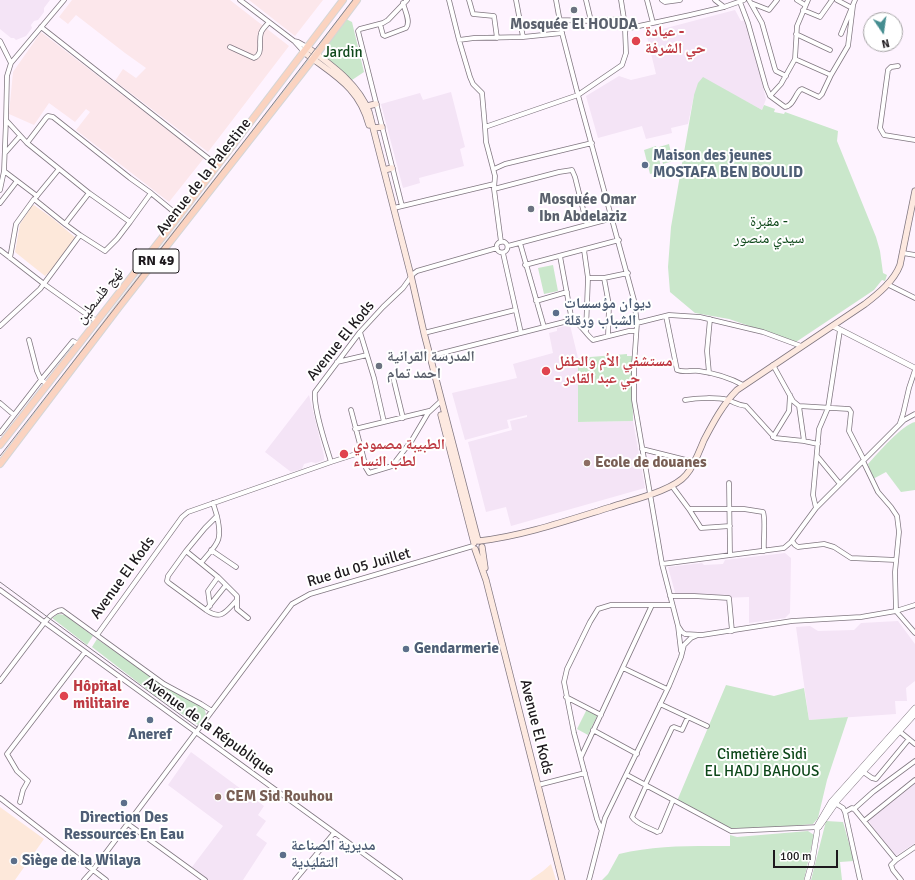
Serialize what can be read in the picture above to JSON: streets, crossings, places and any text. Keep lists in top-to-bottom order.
{
  "streets": {
    "main road": [
      "Avenue de la Palestine",
      "RN 49",
      "نهج فلسطين",
      "Avenue El Kods"
    ],
    "street": ["Rue du 05 Juillet", "Avenue de la République"]
  },
  "crossings": [
    ["Avenue de la Palestine", "RN 49"],
    ["RN 49", "نهج فلسطين"],
    ["Avenue El Kods", "Rue du 05 Juillet"],
    ["Rue du 05 Juillet", "Avenue de la République"]
  ],
  "parks": ["Jardin", "مقبرة - سيدي منصور", "Cimetière Sidi EL HADJ BAHOUS"],
  "places": [
    "Mosquée El HOUDA",
    "عيادة - حي الشرفة",
    "Maison des jeunes MOSTAFA BEN BOULID",
    "Mosquée Omar Ibn Abdelaziz",
    "ديوان مؤسسات الشباب ورقلة",
    "المدرسة القرانية احمد تمام",
    "مستشفي الأم والطفل - حي عبد القادر",
    "الطبيبة مصمودي لطب النساء",
    "Ecole de douanes",
    "Gendarmerie",
    "Hôpital militaire",
    "Aneref",
    "CEM Sid Rouhou",
    "Direction Des Ressources En Eau",
    "مديرية الصناعة التقليدية",
    "Siège de la Wilaya"
  ],
  "scale_bar": "100 m",
  "north": "bottom"
}
